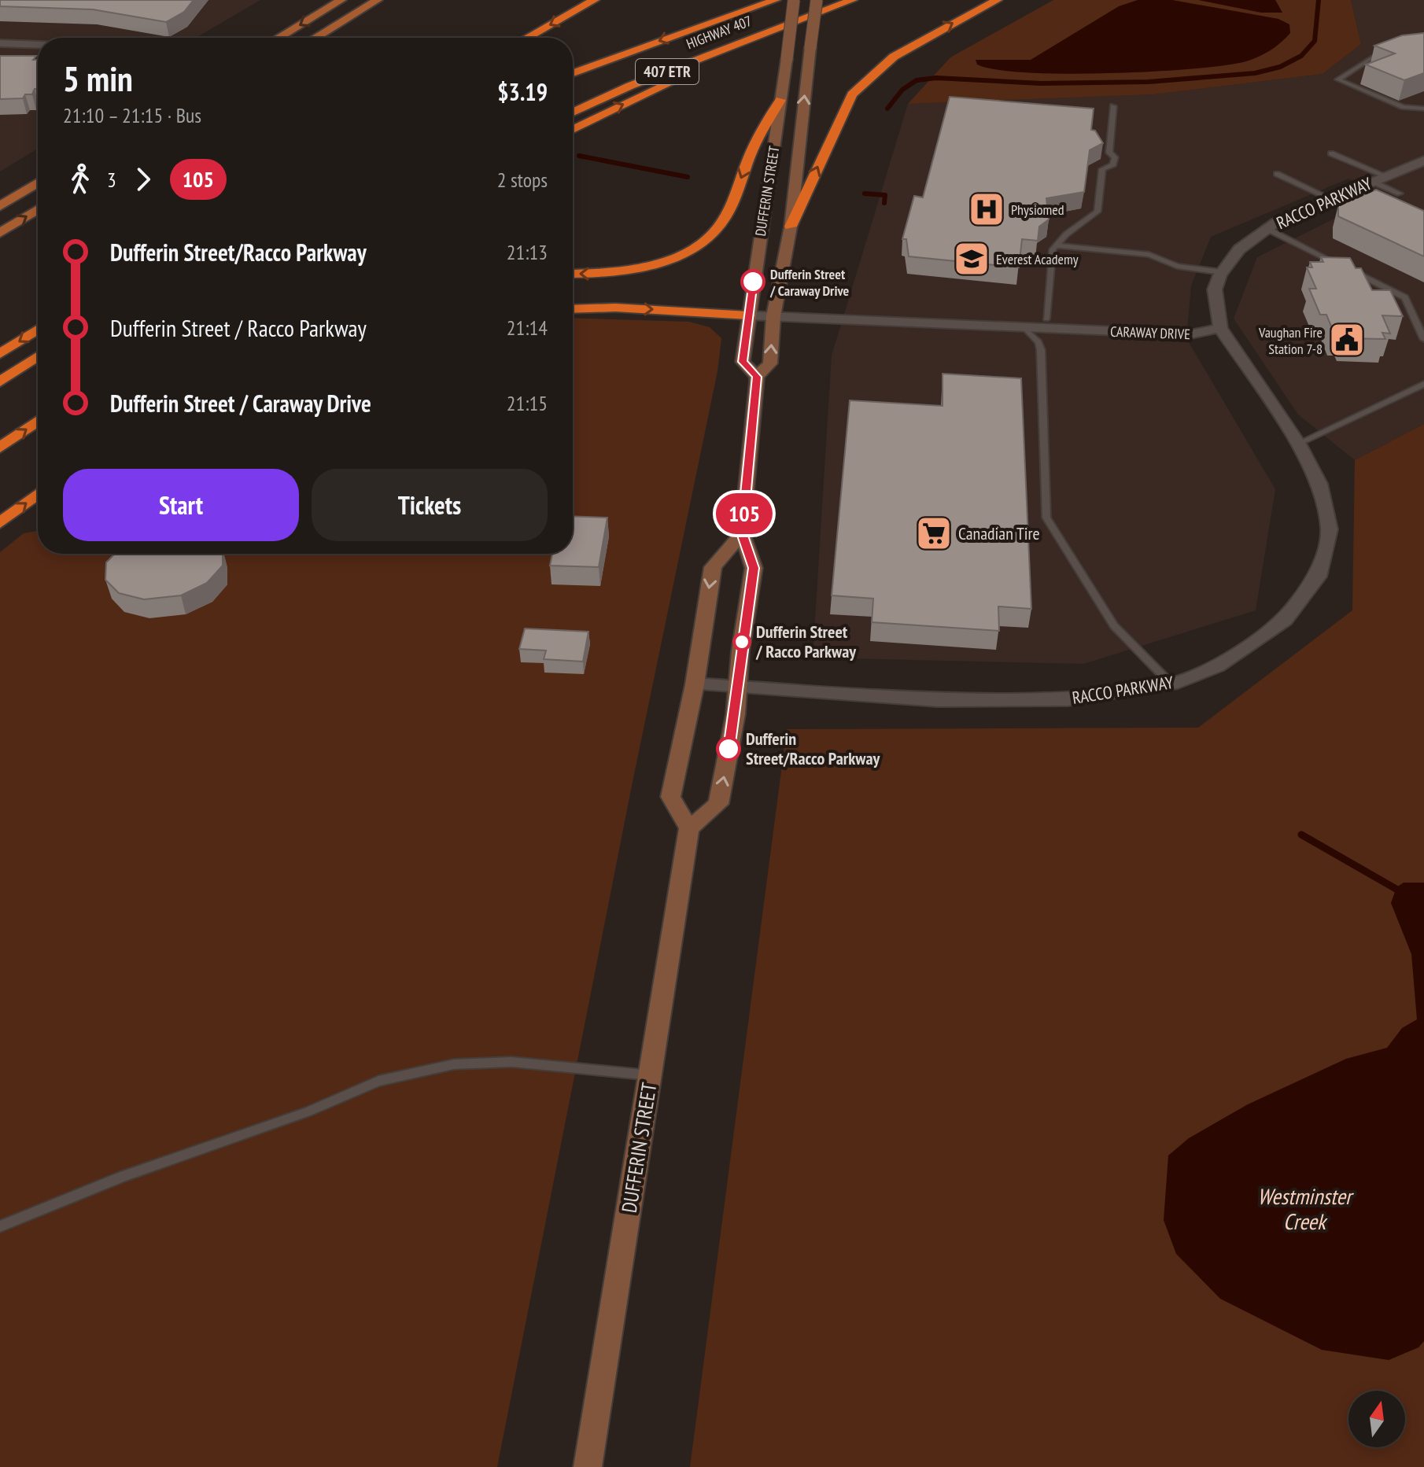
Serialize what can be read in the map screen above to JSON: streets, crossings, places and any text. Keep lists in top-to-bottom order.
{
  "streets": {
    "highway": ["HIGHWAY 407", "407 ETR"],
    "main road": ["DUFFERIN STREET"],
    "street": ["RACCO PARKWAY", "CARAWAY DRIVE"]
  },
  "crossings": [
    ["DUFFERIN STREET", "RACCO PARKWAY"],
    ["DUFFERIN STREET", "CARAWAY DRIVE"],
    ["RACCO PARKWAY", "CARAWAY DRIVE"]
  ],
  "water": ["Westminster Creek"],
  "places": {
    "hospital": ["Physiomed"],
    "school or university": ["Everest Academy"],
    "other": ["Dufferin Street / Caraway Drive", "Dufferin Street / Racco Parkway", "Dufferin Street/Racco Parkway"],
    "public building": ["Vaughan Fire Station 7-8"],
    "supermarket": ["Canadian Tire"]
  },
  "lines": ["bus line 105"],
  "north": "top",
  "page": {
    "on_map": "105",
    "heading": ["5 min", "21:10 – 21:15 · Bus", "$3.19"],
    "legs": ["3", "105", "2 stops"],
    "list": [
      {
        "name": "Dufferin Street/Racco Parkway",
        "value": "21:13"
      },
      {
        "name": "Dufferin Street / Racco Parkway",
        "value": "21:14"
      },
      {
        "name": "Dufferin Street / Caraway Drive",
        "value": "21:15"
      }
    ],
    "buttons": ["Start", "Tickets"]
  }
}
